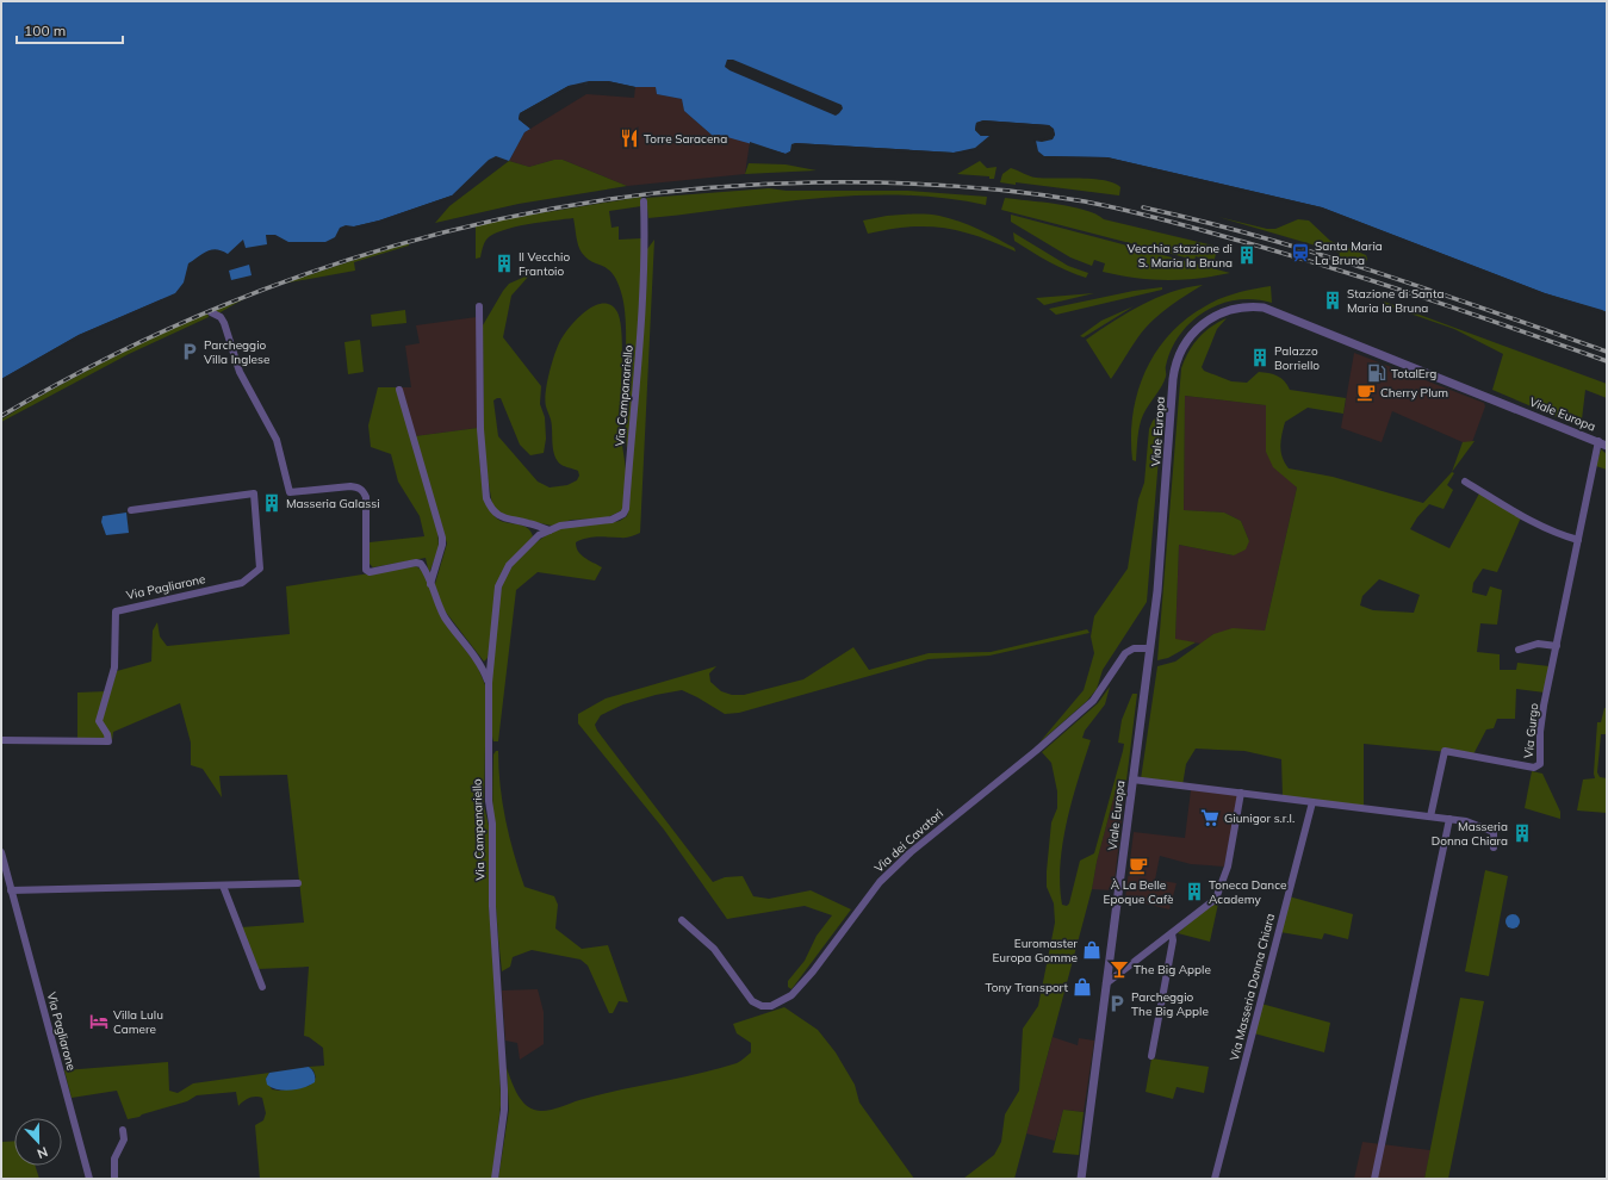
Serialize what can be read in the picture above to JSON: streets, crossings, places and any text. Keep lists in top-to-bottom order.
{
  "streets": {
    "street": [
      "Via Campanariello",
      "Viale Europa",
      "Via Pagliarone",
      "Via Gurgo",
      "Via dei Cavatori",
      "Via Masseria Donna Chiara"
    ]
  },
  "crossings": [
    ["Viale Europa", "Via Gurgo"],
    ["Viale Europa", "Via dei Cavatori"]
  ],
  "places": {
    "restaurant": ["Torre Saracena"],
    "station": ["Santa Maria La Bruna"],
    "building": [
      "Vecchia stazione di S. Maria la Bruna",
      "Il Vecchio Frantoio",
      "Stazione di Santa Maria la Bruna",
      "Palazzo Borriello",
      "Masseria Galassi",
      "Masseria Donna Chiara",
      "Toneca Dance Academy"
    ],
    "parking": ["Parcheggio Villa Inglese", "Parcheggio The Big Apple"],
    "fuel station": ["TotalErg"],
    "cafe": ["Cherry Plum", "À La Belle Epoque Cafè"],
    "supermarket": ["Giunigor s.r.l."],
    "shop": ["Euromaster Europa Gomme", "Tony Transport"],
    "bar": ["The Big Apple"],
    "hotel": ["Villa Lulu Camere"]
  },
  "scale_bar": "100 m",
  "north": "bottom"
}
